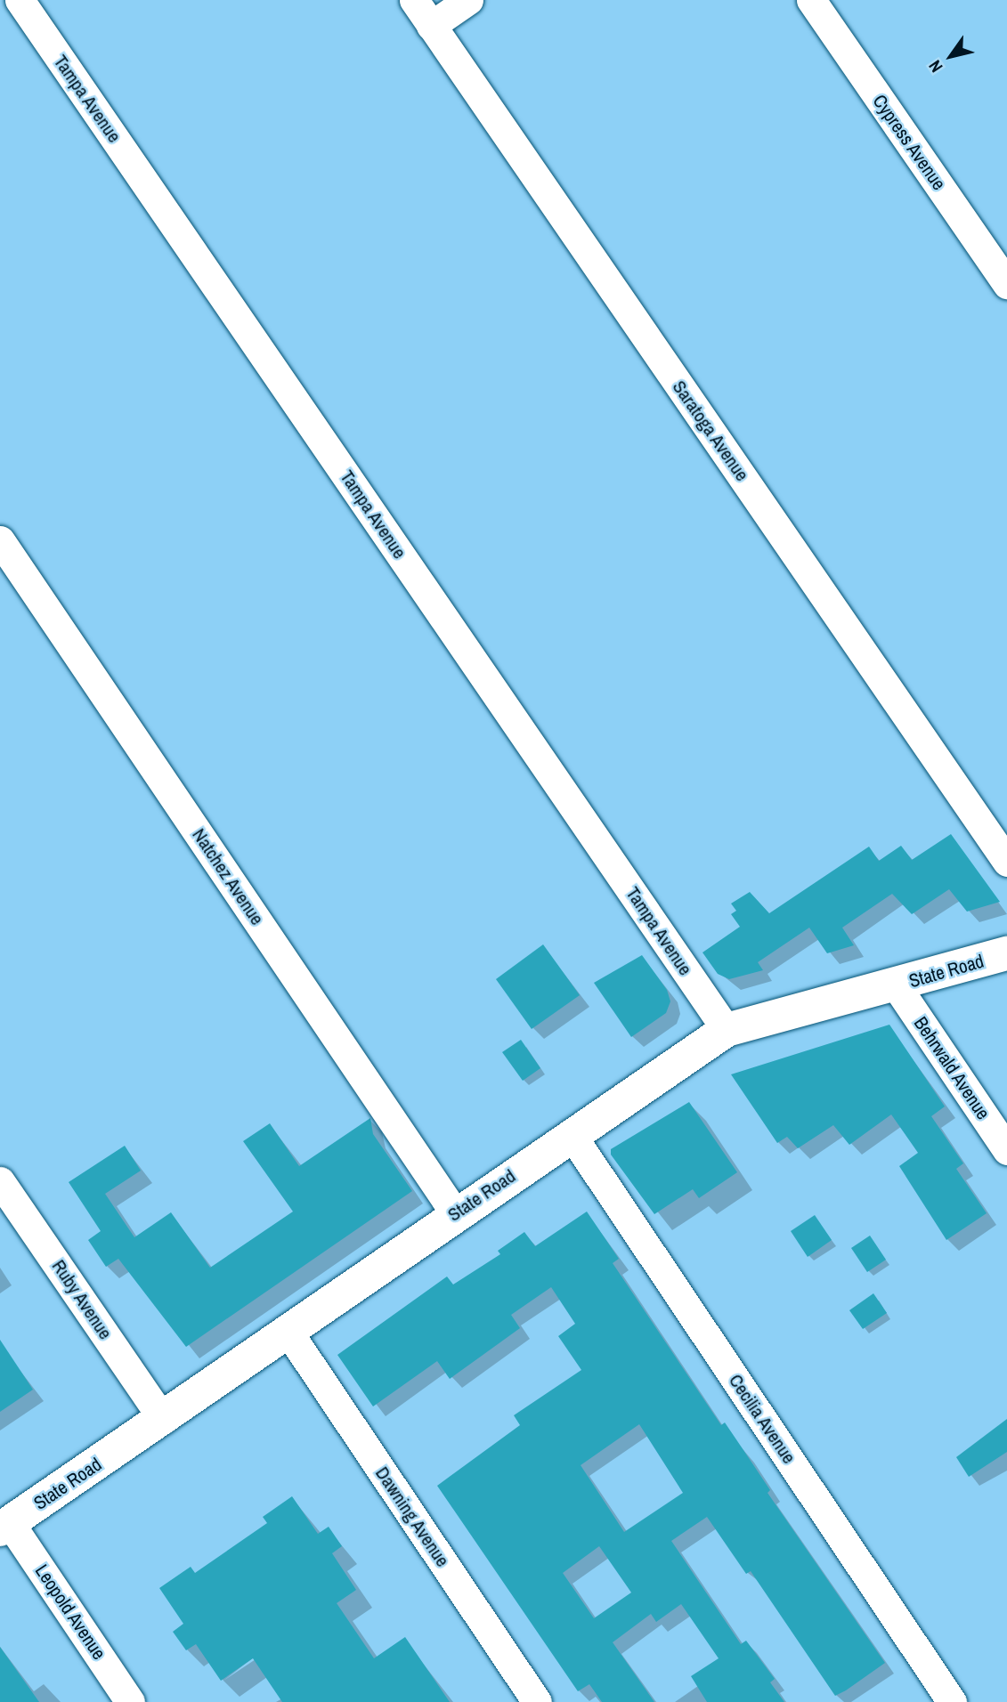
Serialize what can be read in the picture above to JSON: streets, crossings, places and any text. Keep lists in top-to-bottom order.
{
  "streets": {
    "main road": ["State Road"],
    "street": [
      "Tampa Avenue",
      "Cypress Avenue",
      "Saratoga Avenue",
      "Natchez Avenue",
      "Behrwald Avenue",
      "Ruby Avenue",
      "Cecilia Avenue",
      "Dawning Avenue",
      "Leopold Avenue"
    ]
  },
  "crossings": [
    ["Tampa Avenue", "State Road"],
    ["Natchez Avenue", "State Road"],
    ["State Road", "Behrwald Avenue"],
    ["State Road", "Ruby Avenue"],
    ["State Road", "Cecilia Avenue"],
    ["State Road", "Dawning Avenue"],
    ["State Road", "Leopold Avenue"]
  ],
  "north": "bottom left"
}
